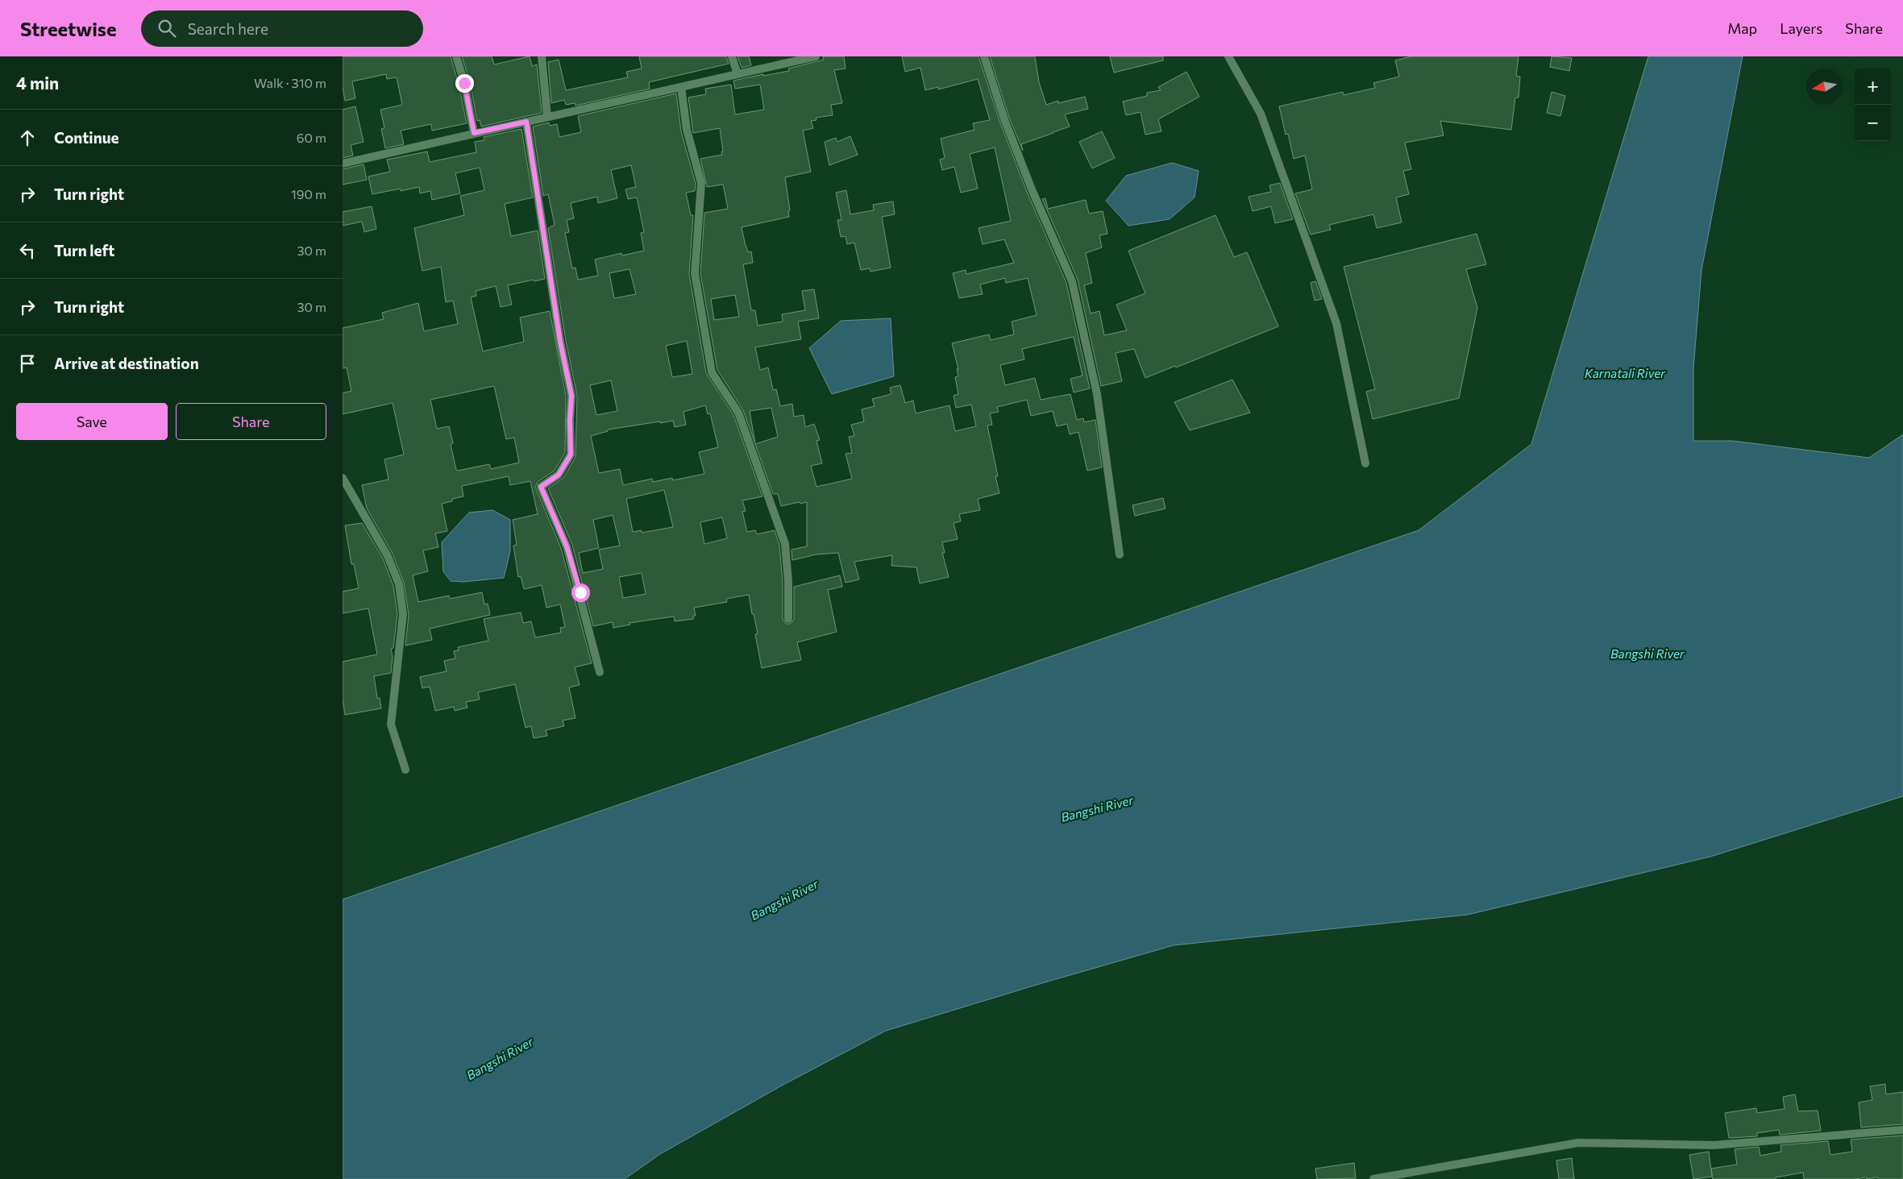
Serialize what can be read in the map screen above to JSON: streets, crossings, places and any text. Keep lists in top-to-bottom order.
{
  "water": ["Karnatali River", "Bangshi River"],
  "north": "left",
  "page": {
    "header": "Streetwise",
    "search": "Search here",
    "nav": ["Map", "Layers", "Share"],
    "heading": ["4 min", "Walk · 310 m"],
    "map_buttons": ["+", "−"],
    "list": [
      ["Continue", "60 m"],
      ["Turn right", "190 m"],
      ["Turn left", "30 m"],
      ["Turn right", "30 m"],
      "Arrive at destination"
    ],
    "buttons": ["Save", "Share"]
  }
}
